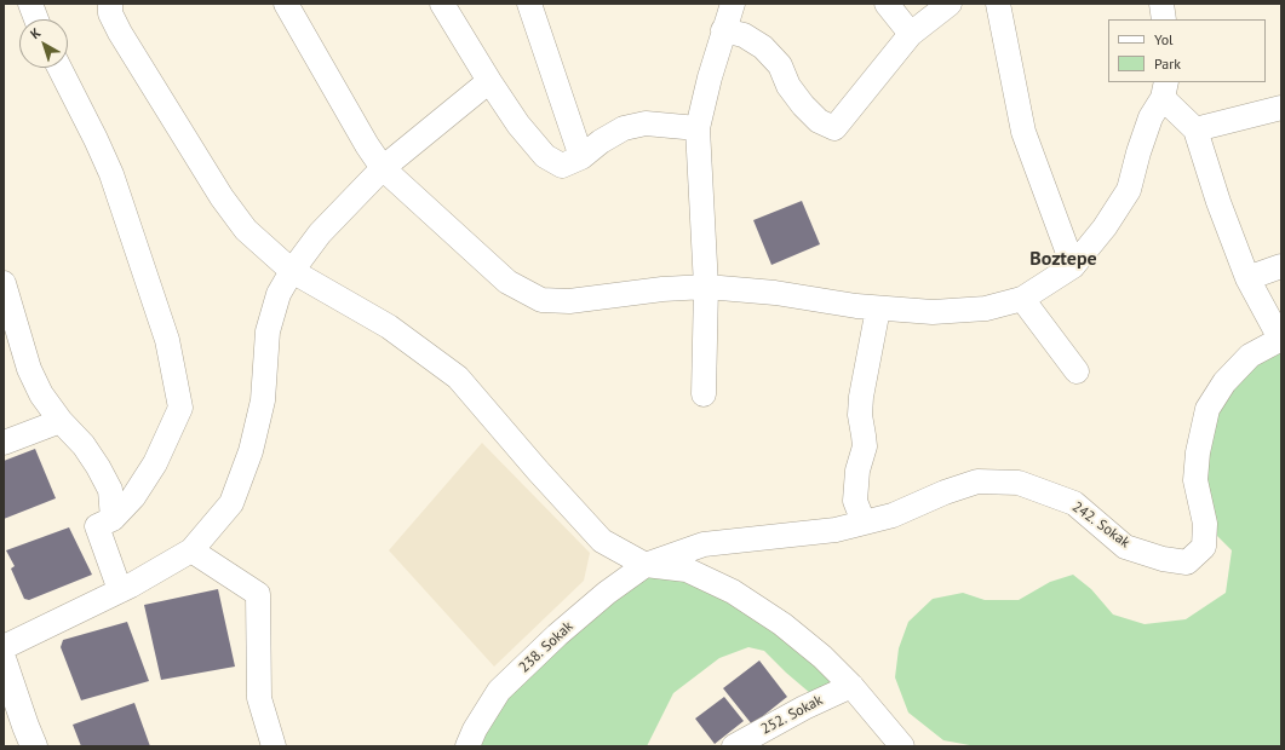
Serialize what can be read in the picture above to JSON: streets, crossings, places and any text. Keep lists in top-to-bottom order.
{
  "streets": {
    "street": ["242. Sokak", "238. Sokak", "252. Sokak"]
  },
  "crossings": [
    ["242. Sokak", "238. Sokak"]
  ],
  "districts": ["Boztepe"],
  "legend": ["Yol", "Park"],
  "north": "top left"
}
